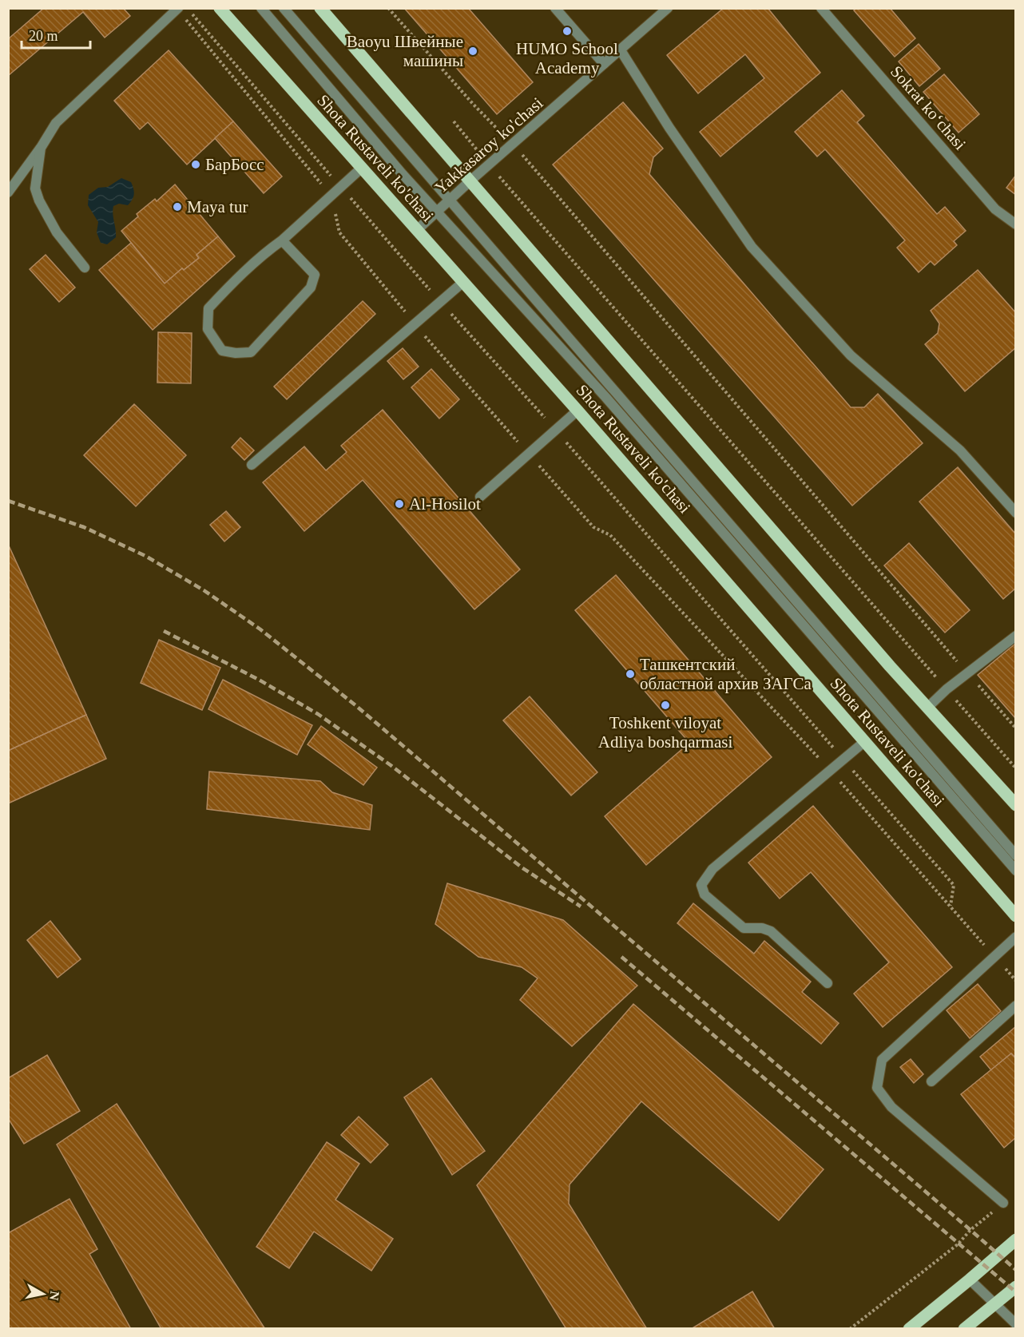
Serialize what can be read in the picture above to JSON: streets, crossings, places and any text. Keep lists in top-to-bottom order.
{
  "streets": {
    "main road": ["Shota Rustaveli ko'chasi"],
    "street": ["Sokrat koʻchasi", "Yakkasaroy ko'chasi"]
  },
  "crossings": [
    ["Yakkasaroy ko'chasi", "Shota Rustaveli ko'chasi"]
  ],
  "places": [
    "HUMO School Academy",
    "Baoyu Швейные машины",
    "БарБосс",
    "Maya tur",
    "Al-Hosilot",
    "Ташкентский областной архив ЗАГСа",
    "Toshkent viloyat Adliya boshqarmasi"
  ],
  "scale_bar": "20 m",
  "north": "right"
}
